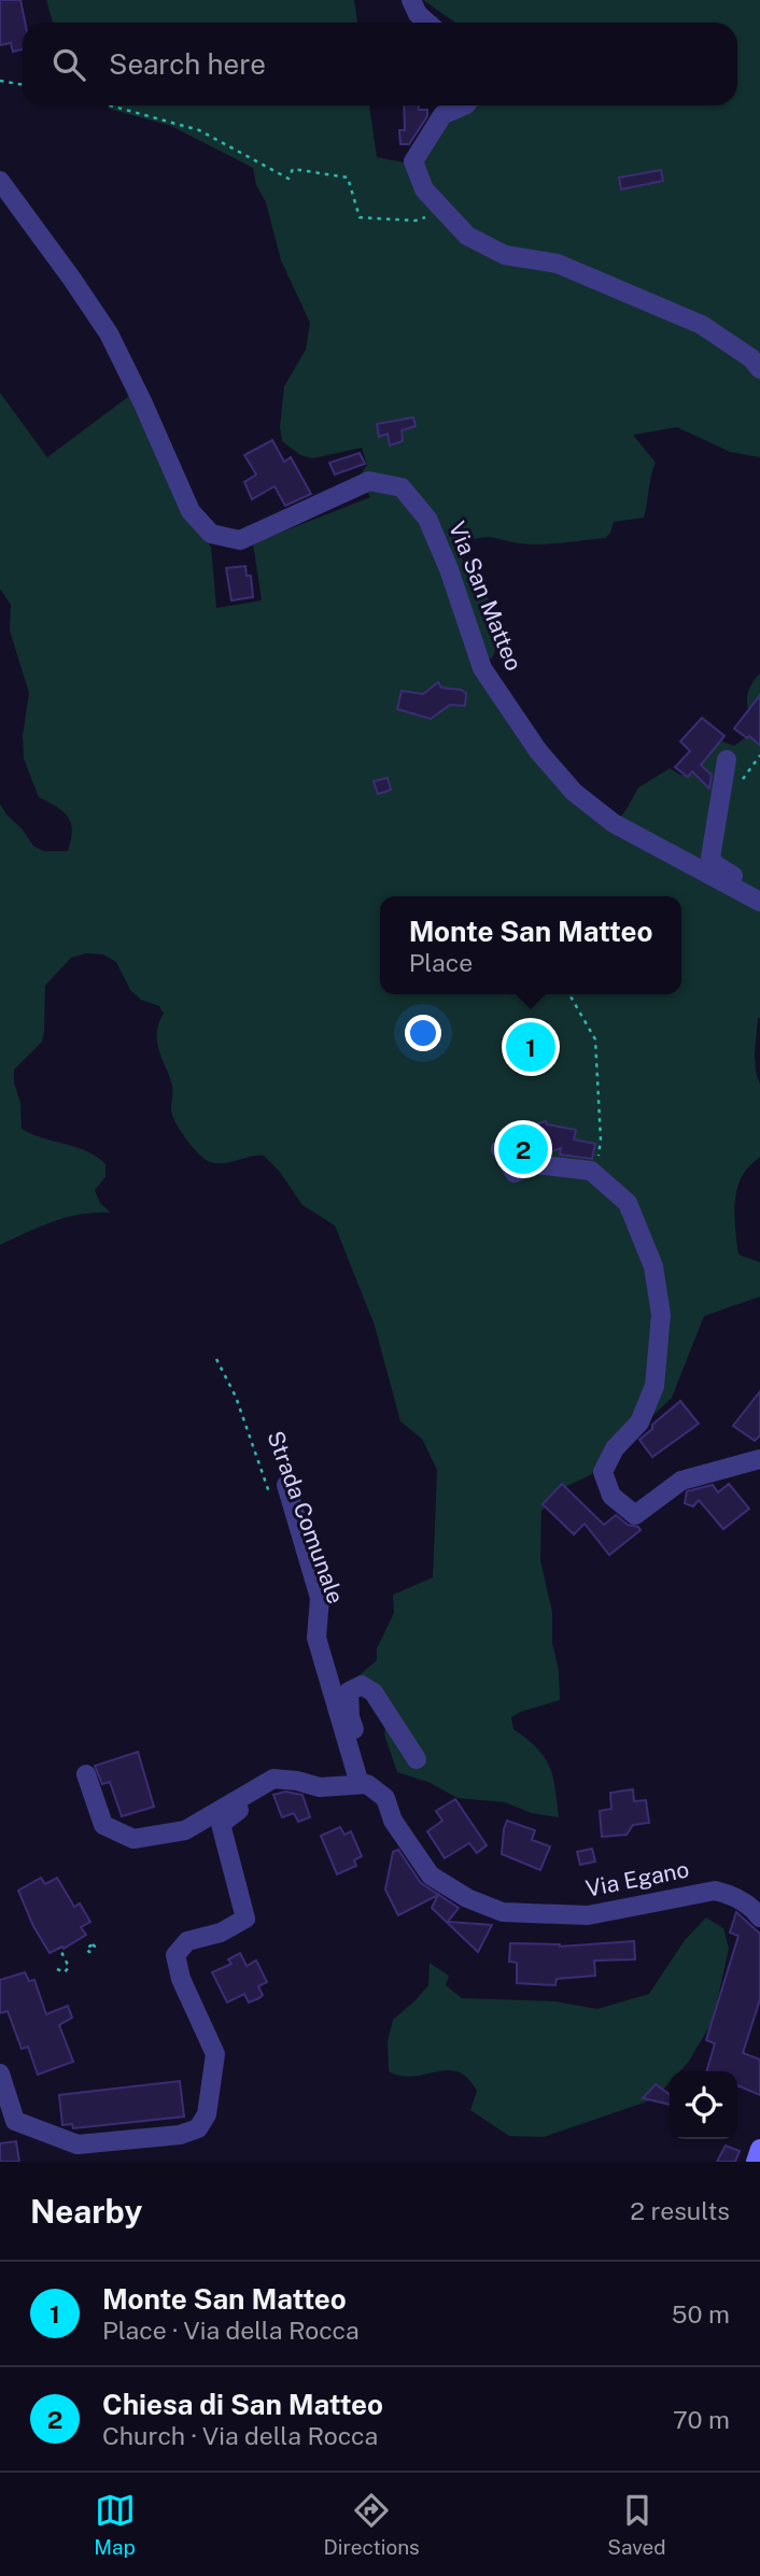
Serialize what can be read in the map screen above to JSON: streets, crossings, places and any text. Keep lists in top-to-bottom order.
{
  "streets": {
    "street": ["Via San Matteo", "Strada Comunale", "Via Egano"]
  },
  "crossings": [
    ["Strada Comunale", "Via Egano"]
  ],
  "page": {
    "search": "Search here",
    "popup": ["Monte San Matteo", "Place"],
    "pins": ["1", "2"],
    "heading": ["Nearby", "2 results"],
    "list": [
      {
        "mark": "1",
        "name": "Monte San Matteo",
        "note": "Place · Via della Rocca",
        "value": "50 m"
      },
      {
        "mark": "2",
        "name": "Chiesa di San Matteo",
        "note": "Church · Via della Rocca",
        "value": "70 m"
      }
    ],
    "nav": ["Map", "Directions", "Saved"]
  }
}
